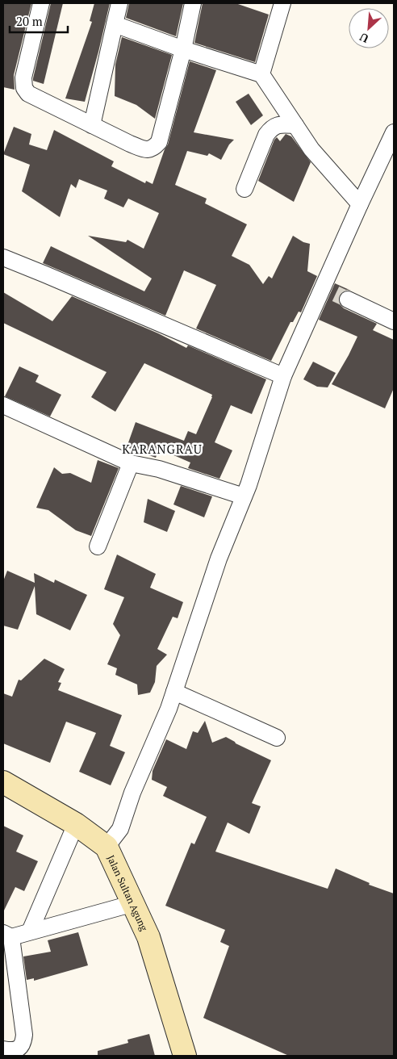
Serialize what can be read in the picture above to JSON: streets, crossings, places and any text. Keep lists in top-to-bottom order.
{
  "streets": {
    "street": ["Jalan Sultan Agung"]
  },
  "districts": ["KARANGRAU"],
  "scale_bar": "20 m",
  "north": "bottom left"
}
